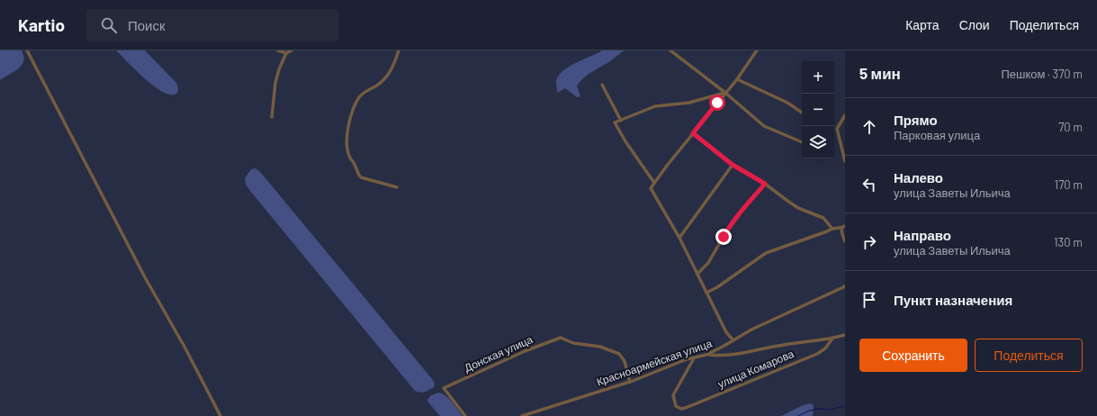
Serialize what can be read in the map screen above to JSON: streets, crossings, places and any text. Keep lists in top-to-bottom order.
{
  "streets": {
    "street": ["Донская улица", "Красноармейская улица", "улица Комарова"]
  },
  "crossings": [
    ["Донская улица", "Красноармейская улица"],
    ["Красноармейская улица", "улица Комарова"]
  ],
  "page": {
    "header": "Kartio",
    "search": "Поиск",
    "nav": ["Карта", "Слои", "Поделиться"],
    "heading": ["5 мин", "Пешком · 370 m"],
    "map_buttons": ["+", "−"],
    "list": [
      ["Прямо", "Парковая улица", "70 m"],
      ["Налево", "улица Заветы Ильича", "170 m"],
      ["Направо", "улица Заветы Ильича", "130 m"],
      "Пункт назначения"
    ],
    "buttons": ["Сохранить", "Поделиться"]
  }
}
